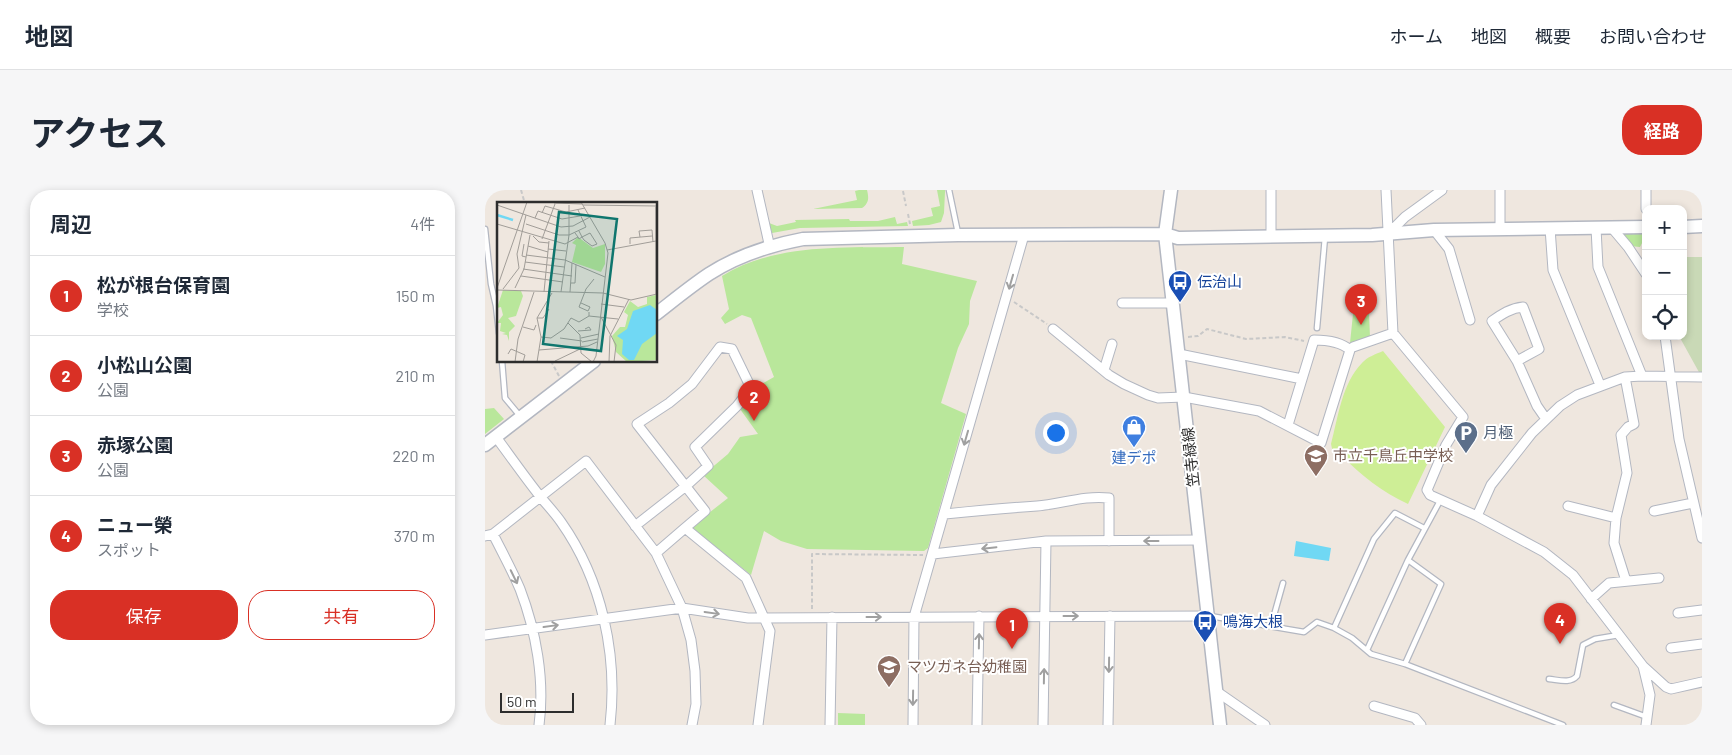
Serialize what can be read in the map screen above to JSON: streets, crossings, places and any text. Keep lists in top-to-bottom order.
{
  "streets": {
    "street": ["笠寺緑線"]
  },
  "places": {
    "bus stop": ["伝治山", "鳴海大根"],
    "shop": ["建デポ"],
    "parking": ["月極"],
    "school or university": ["市立千鳥丘中学校", "マツガネ台幼稚園"]
  },
  "scale_bar": "50 m",
  "page": {
    "header": "地図",
    "nav": [
      "ホーム",
      "地図",
      "概要",
      "お問い合わせ"
    ],
    "title": "アクセス",
    "buttons": [
      "経路",
      ["保存", "共有"]
    ],
    "heading": ["周辺", "4件"],
    "map_buttons": ["+", "−"],
    "list": [
      {
        "mark": "1",
        "name": "松が根台保育園",
        "note": "学校",
        "value": "150 m"
      },
      {
        "mark": "2",
        "name": "小松山公園",
        "note": "公園",
        "value": "210 m"
      },
      {
        "mark": "3",
        "name": "赤塚公園",
        "note": "公園",
        "value": "220 m"
      },
      {
        "mark": "4",
        "name": "ニュー榮",
        "note": "スポット",
        "value": "370 m"
      }
    ],
    "pins": [
      "3",
      "2",
      "4",
      "1"
    ],
    "scale": "50 m"
  }
}
